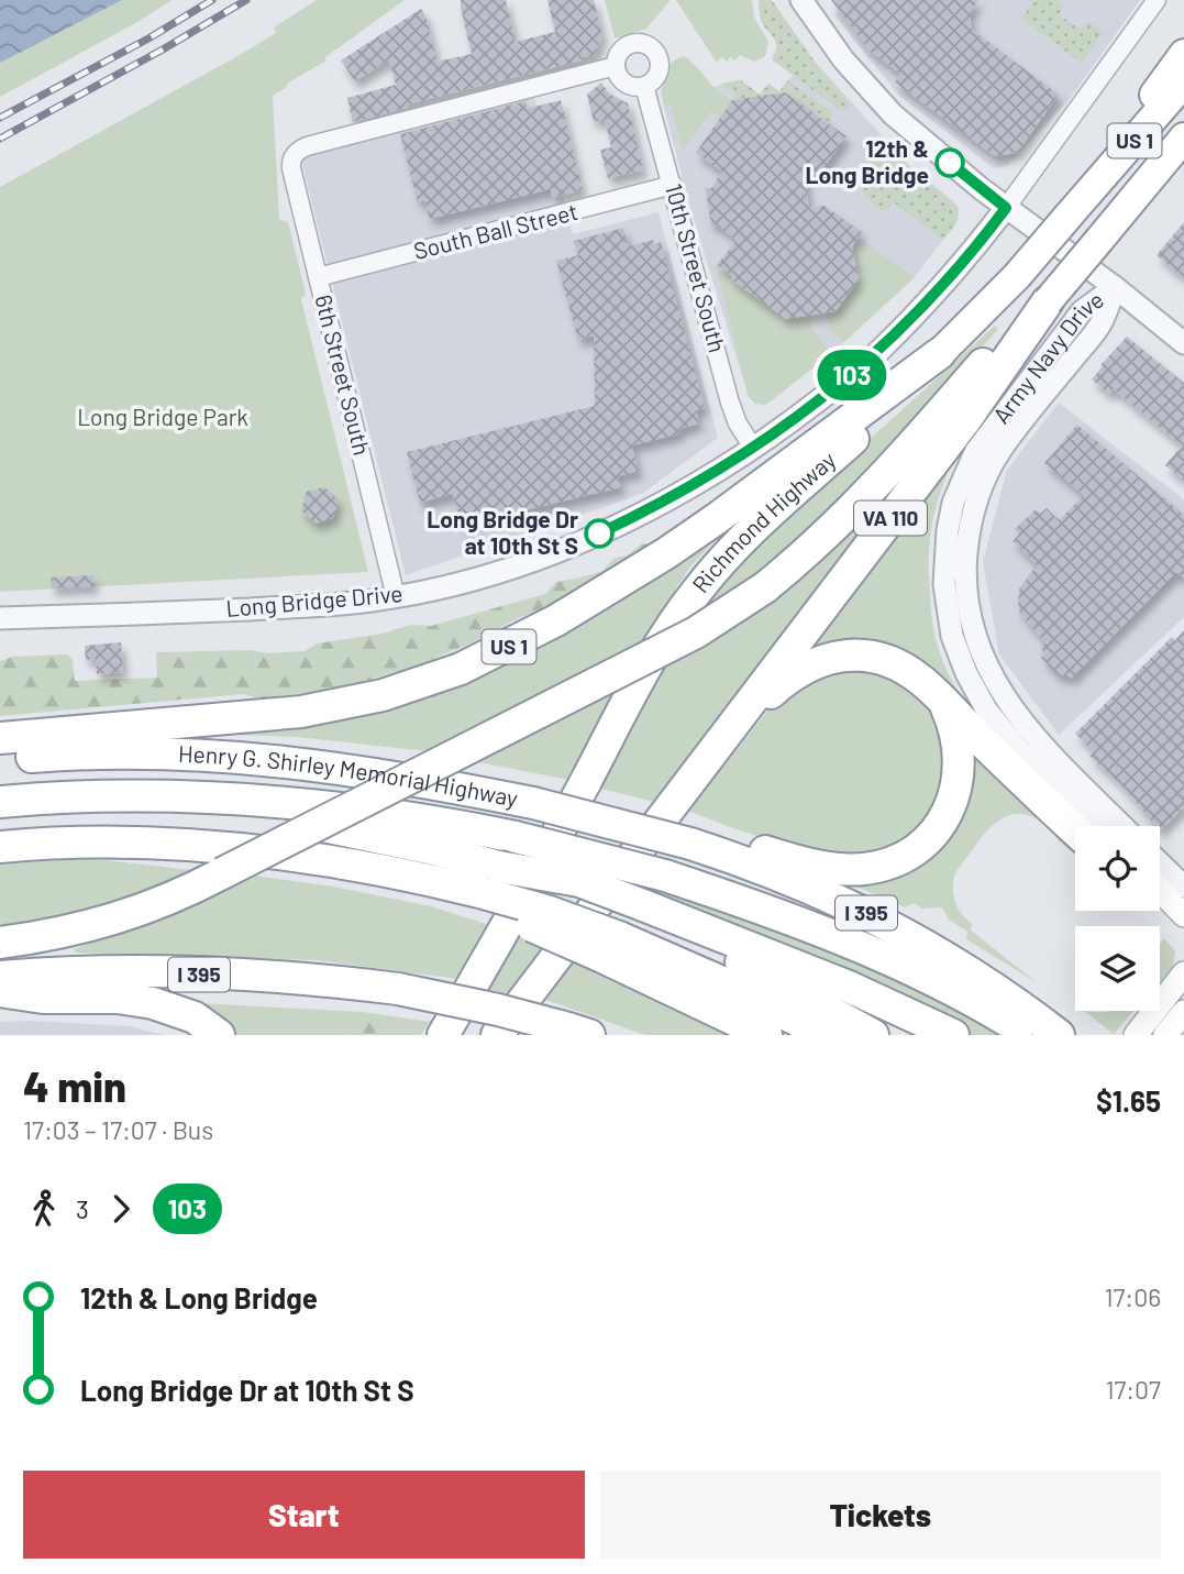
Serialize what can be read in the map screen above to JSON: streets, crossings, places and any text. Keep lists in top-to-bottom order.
{
  "streets": {
    "highway": [
      "US 1",
      "VA 110",
      "Richmond Highway",
      "Henry G. Shirley Memorial Highway",
      "I 395"
    ],
    "main road": ["Army Navy Drive"],
    "street": [
      "South Ball Street",
      "10th Street South",
      "6th Street South",
      "Long Bridge Drive"
    ]
  },
  "crossings": [
    ["US 1", "VA 110"],
    ["US 1", "Richmond Highway"],
    ["South Ball Street", "10th Street South"],
    ["South Ball Street", "6th Street South"],
    ["10th Street South", "6th Street South"],
    ["10th Street South", "Long Bridge Drive"],
    ["6th Street South", "Long Bridge Drive"]
  ],
  "parks": ["Long Bridge Park"],
  "places": ["12th & Long Bridge", "Long Bridge Dr at 10th St S"],
  "lines": ["bus line 103"],
  "page": {
    "on_map": "103",
    "heading": ["4 min", "17:03 – 17:07 · Bus", "$1.65"],
    "legs": ["3", "103"],
    "list": [
      {
        "name": "12th & Long Bridge",
        "value": "17:06"
      },
      {
        "name": "Long Bridge Dr at 10th St S",
        "value": "17:07"
      }
    ],
    "buttons": ["Start", "Tickets"]
  }
}
